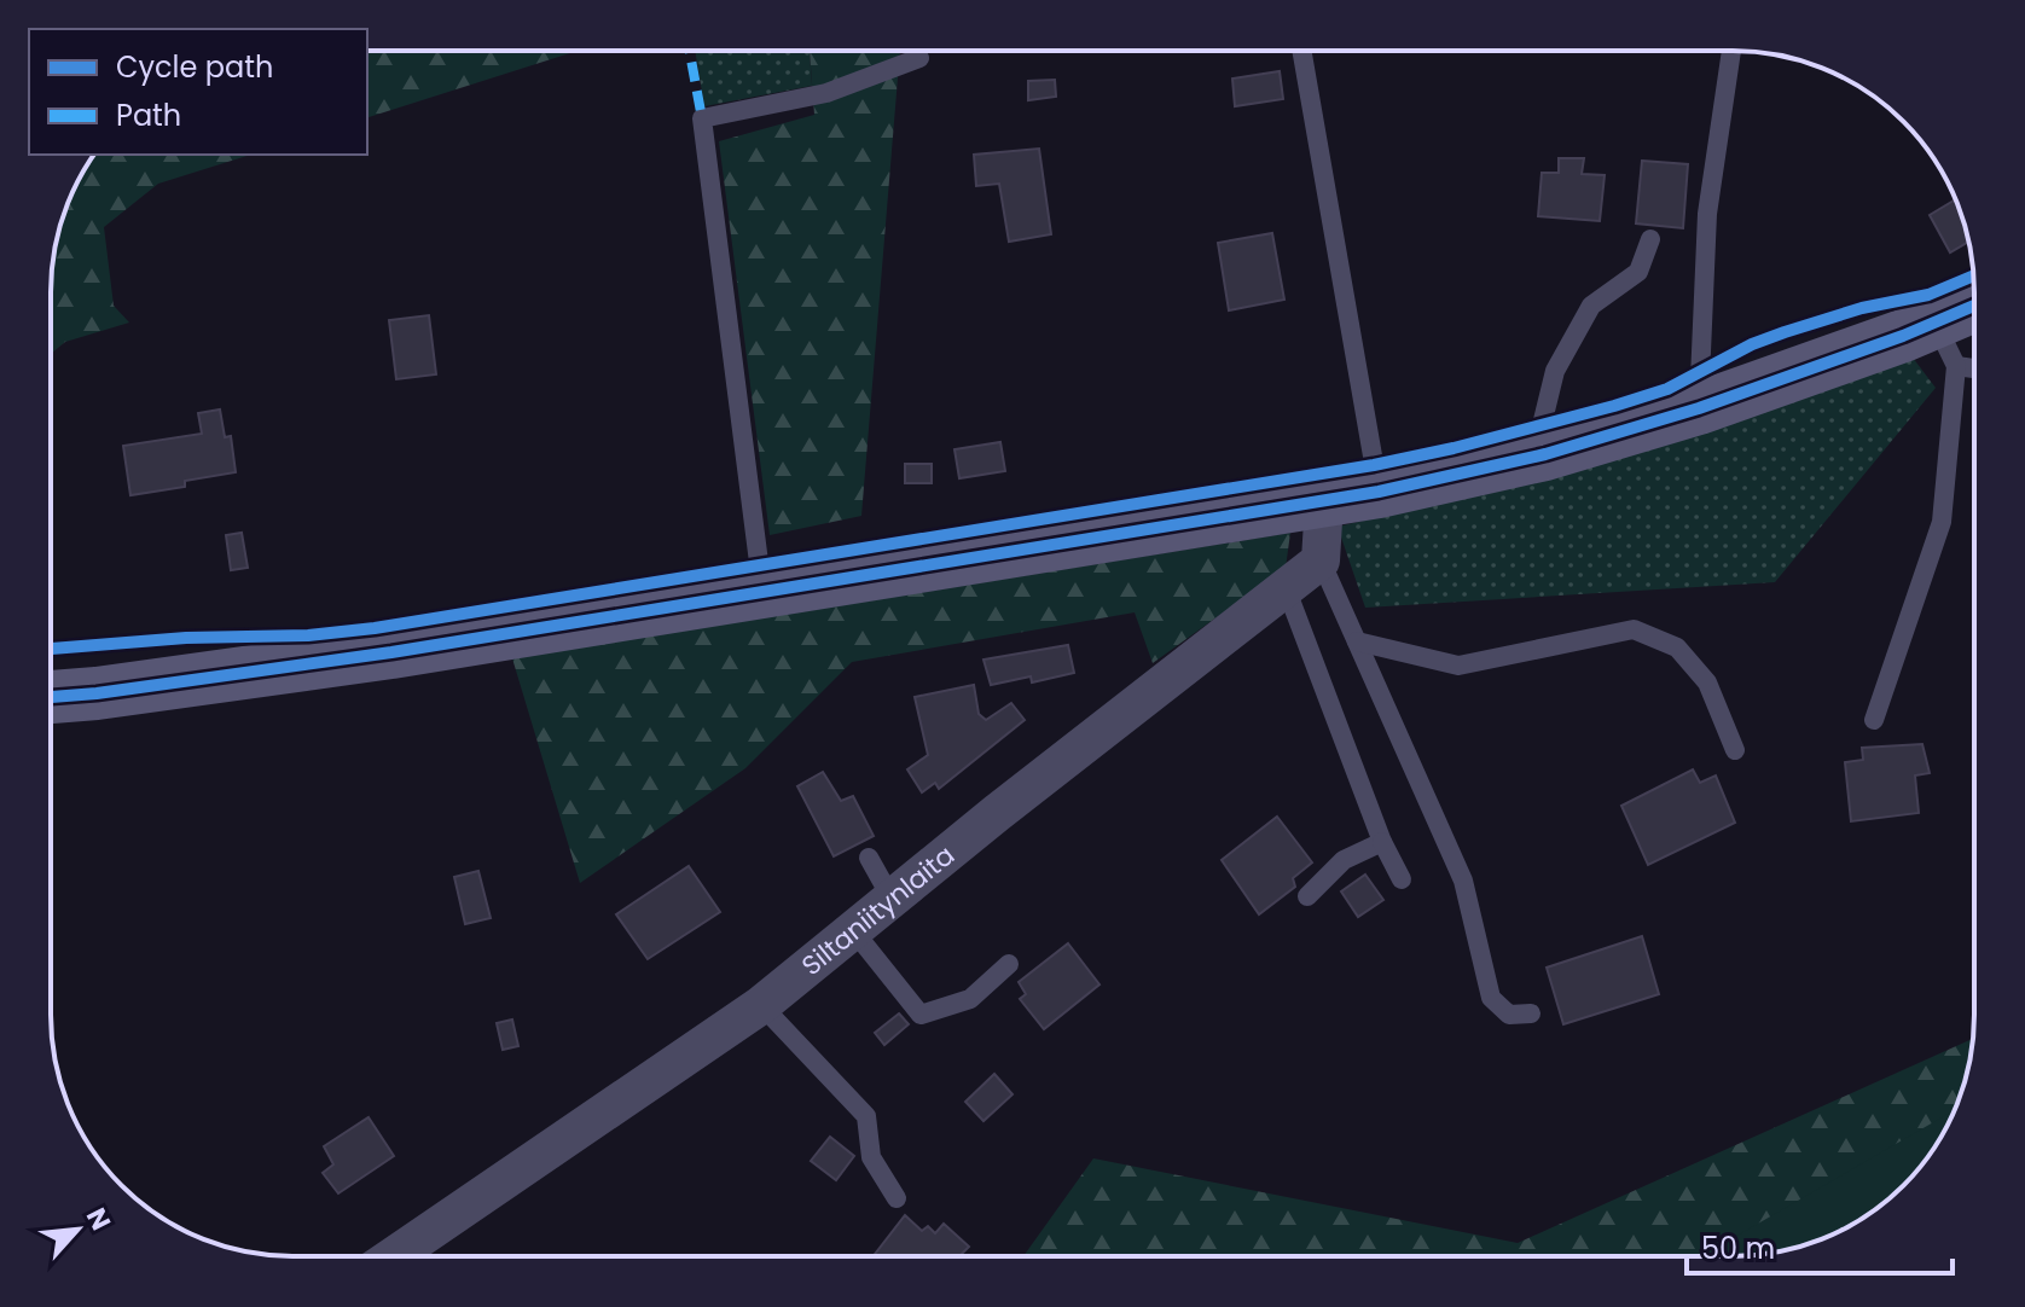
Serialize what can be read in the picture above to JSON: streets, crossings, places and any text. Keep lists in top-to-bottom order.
{
  "streets": {
    "street": ["Siltaniitynlaita"]
  },
  "legend": ["Cycle path", "Path"],
  "scale_bar": "50 m",
  "north": "top right"
}
